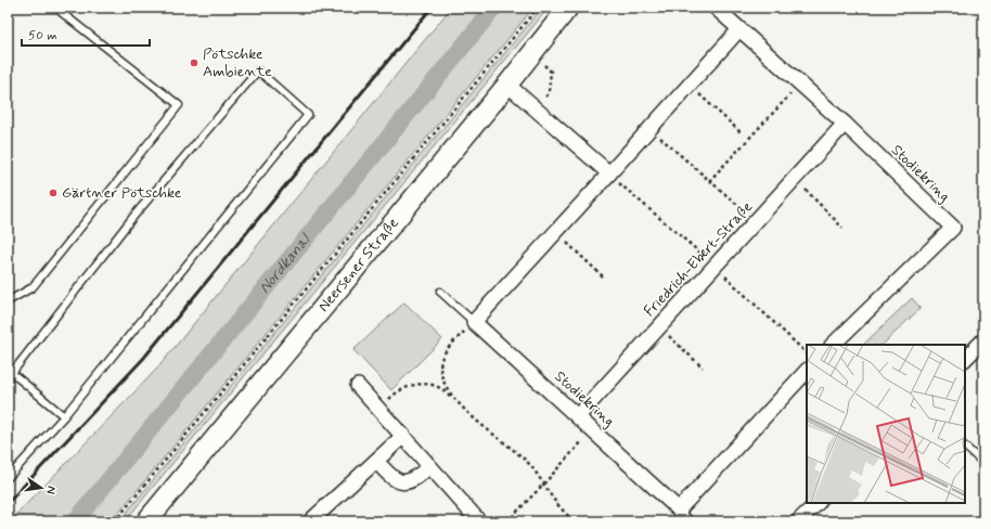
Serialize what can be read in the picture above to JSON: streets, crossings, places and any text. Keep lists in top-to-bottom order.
{
  "streets": {
    "main road": ["Neersener Straße"],
    "street": ["Stodiekring", "Friedrich-Ebert-Straße"]
  },
  "crossings": [
    ["Stodiekring", "Friedrich-Ebert-Straße"]
  ],
  "water": ["Nordkanal"],
  "places": ["Pötschke Ambiente", "Gärtner Pötschke"],
  "scale_bar": "50 m",
  "north": "right"
}
